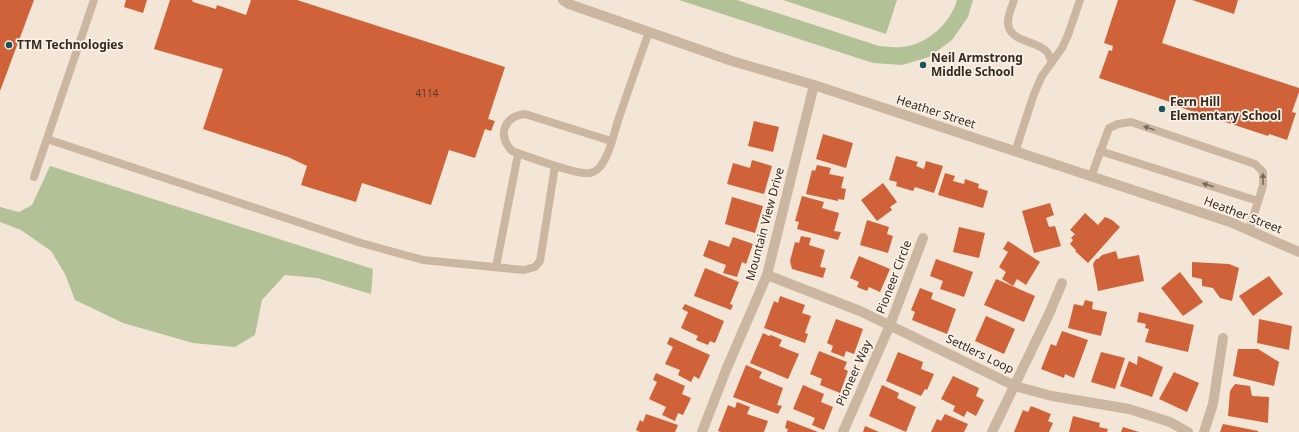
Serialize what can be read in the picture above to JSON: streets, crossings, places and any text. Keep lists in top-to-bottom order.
{
  "streets": {
    "street": [
      "Heather Street",
      "Mountain View Drive",
      "Pioneer Circle",
      "Settlers Loop",
      "Pioneer Way"
    ]
  },
  "crossings": [
    ["Heather Street", "Mountain View Drive"],
    ["Mountain View Drive", "Settlers Loop"],
    ["Pioneer Circle", "Settlers Loop"],
    ["Pioneer Circle", "Pioneer Way"],
    ["Settlers Loop", "Pioneer Way"]
  ],
  "places": ["TTM Technologies", "Neil Armstrong Middle School", "Fern Hill Elementary School"],
  "house_numbers": ["4114"]
}
